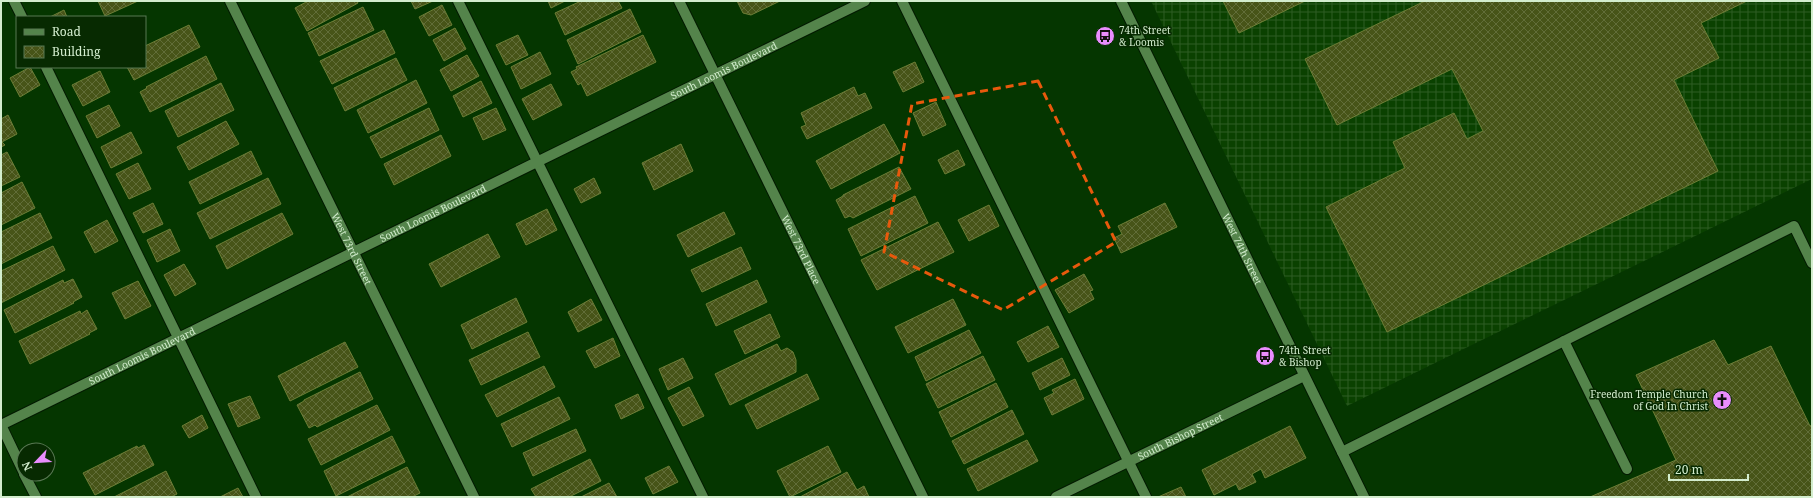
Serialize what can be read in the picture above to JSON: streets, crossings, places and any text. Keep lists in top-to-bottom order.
{
  "streets": {
    "street": [
      "South Loomis Boulevard",
      "West 73rd Street",
      "West 73rd Place",
      "West 74th Street",
      "South Bishop Street"
    ]
  },
  "crossings": [
    ["South Loomis Boulevard", "West 73rd Street"],
    ["South Loomis Boulevard", "West 73rd Place"],
    ["West 74th Street", "South Bishop Street"]
  ],
  "places": {
    "bus stop": ["74th Street & Loomis", "74th Street & Bishop"],
    "church": ["Freedom Temple Church of God In Christ"]
  },
  "legend": ["Road", "Building"],
  "scale_bar": "20 m",
  "north": "bottom left"
}
